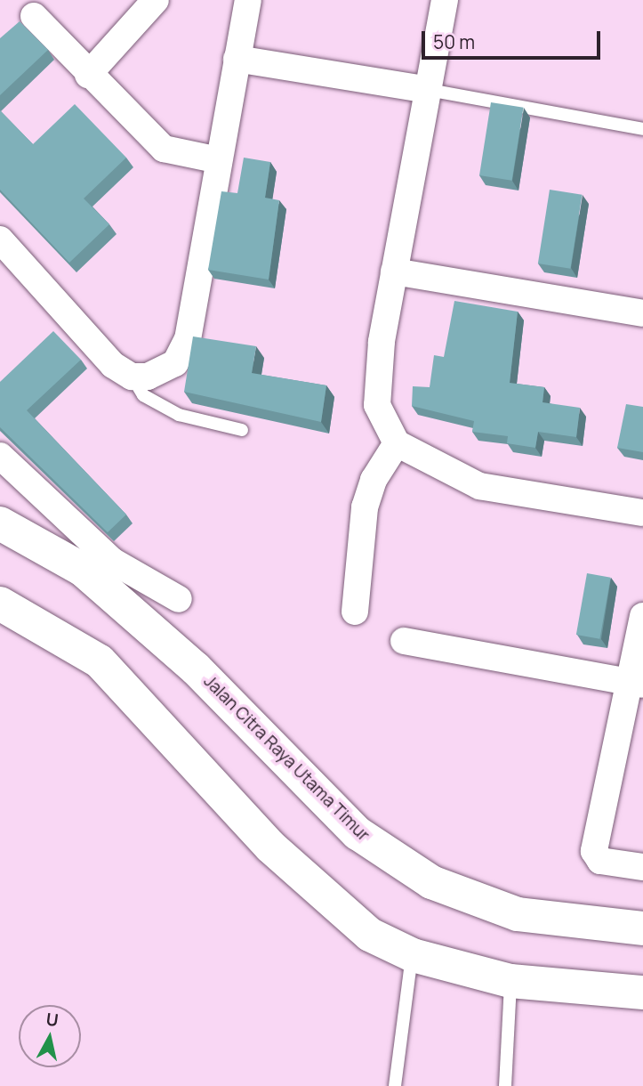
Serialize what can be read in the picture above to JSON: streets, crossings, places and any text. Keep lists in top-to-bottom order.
{
  "streets": {
    "main road": ["Jalan Citra Raya Utama Timur"]
  },
  "scale_bar": "50 m",
  "north": "top"
}
